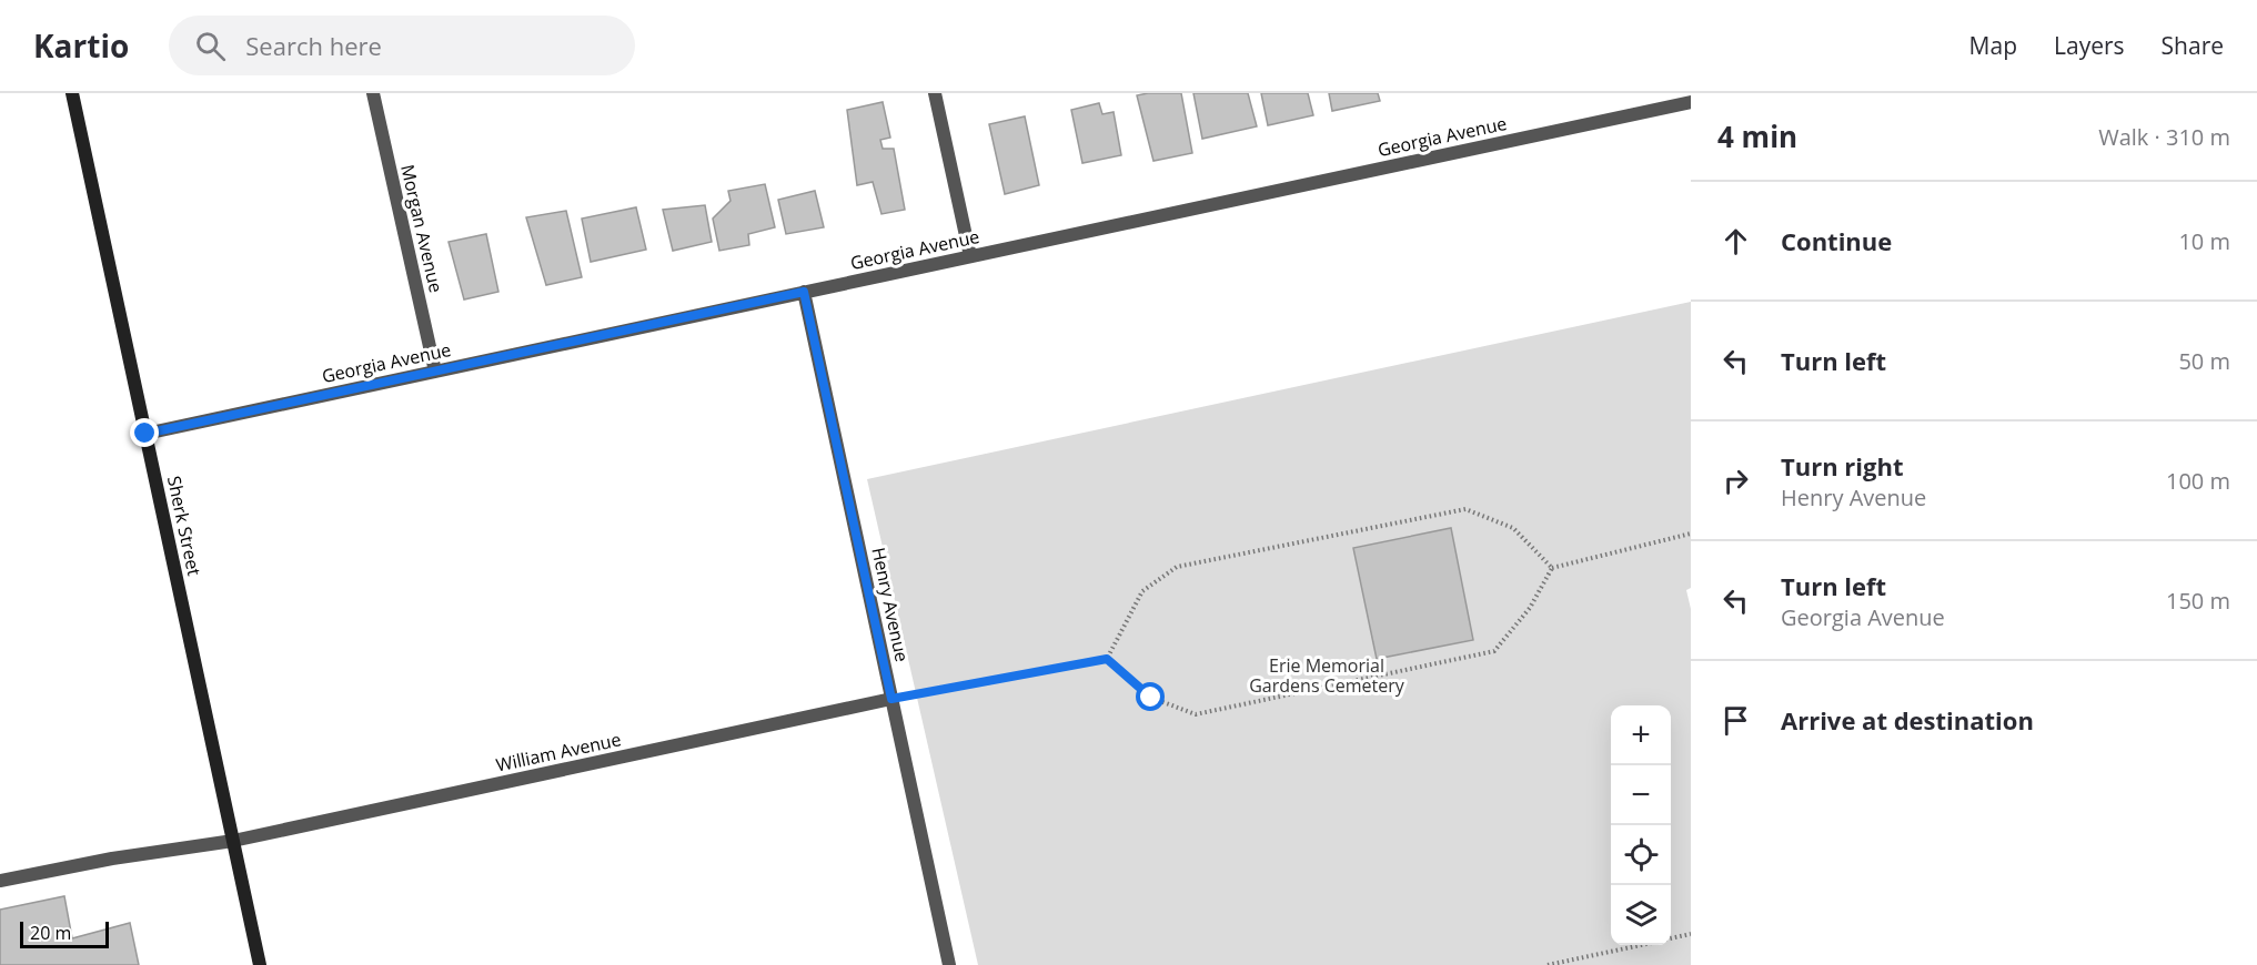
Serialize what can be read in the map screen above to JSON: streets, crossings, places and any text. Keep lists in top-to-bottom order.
{
  "streets": {
    "street": [
      "Georgia Avenue",
      "Morgan Avenue",
      "Sherk Street",
      "Henry Avenue",
      "William Avenue"
    ]
  },
  "crossings": [
    ["Georgia Avenue", "Morgan Avenue"],
    ["Georgia Avenue", "Sherk Street"],
    ["Georgia Avenue", "Henry Avenue"],
    ["Sherk Street", "William Avenue"],
    ["Henry Avenue", "William Avenue"]
  ],
  "parks": ["Erie Memorial Gardens Cemetery"],
  "scale_bar": "20 m",
  "page": {
    "header": "Kartio",
    "search": "Search here",
    "nav": ["Map", "Layers", "Share"],
    "heading": ["4 min", "Walk · 310 m"],
    "list": [
      ["Continue", "10 m"],
      ["Turn left", "50 m"],
      ["Turn right", "Henry Avenue", "100 m"],
      ["Turn left", "Georgia Avenue", "150 m"],
      "Arrive at destination"
    ],
    "map_buttons": ["+", "−"],
    "scale": "20 m"
  }
}
